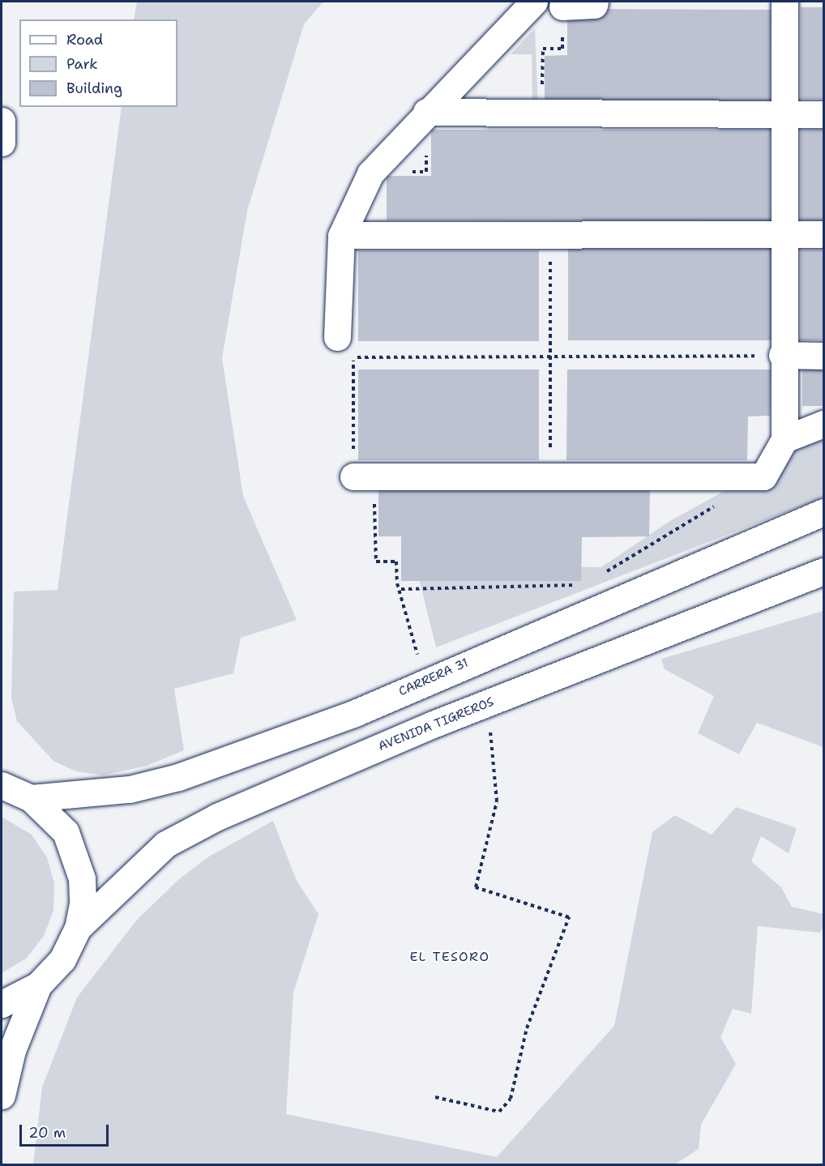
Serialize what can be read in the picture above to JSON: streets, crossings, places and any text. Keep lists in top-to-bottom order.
{
  "streets": {
    "street": ["CARRERA 31", "AVENIDA TIGREROS"]
  },
  "districts": ["EL TESORO"],
  "legend": ["Road", "Park", "Building"],
  "scale_bar": "20 m"
}
